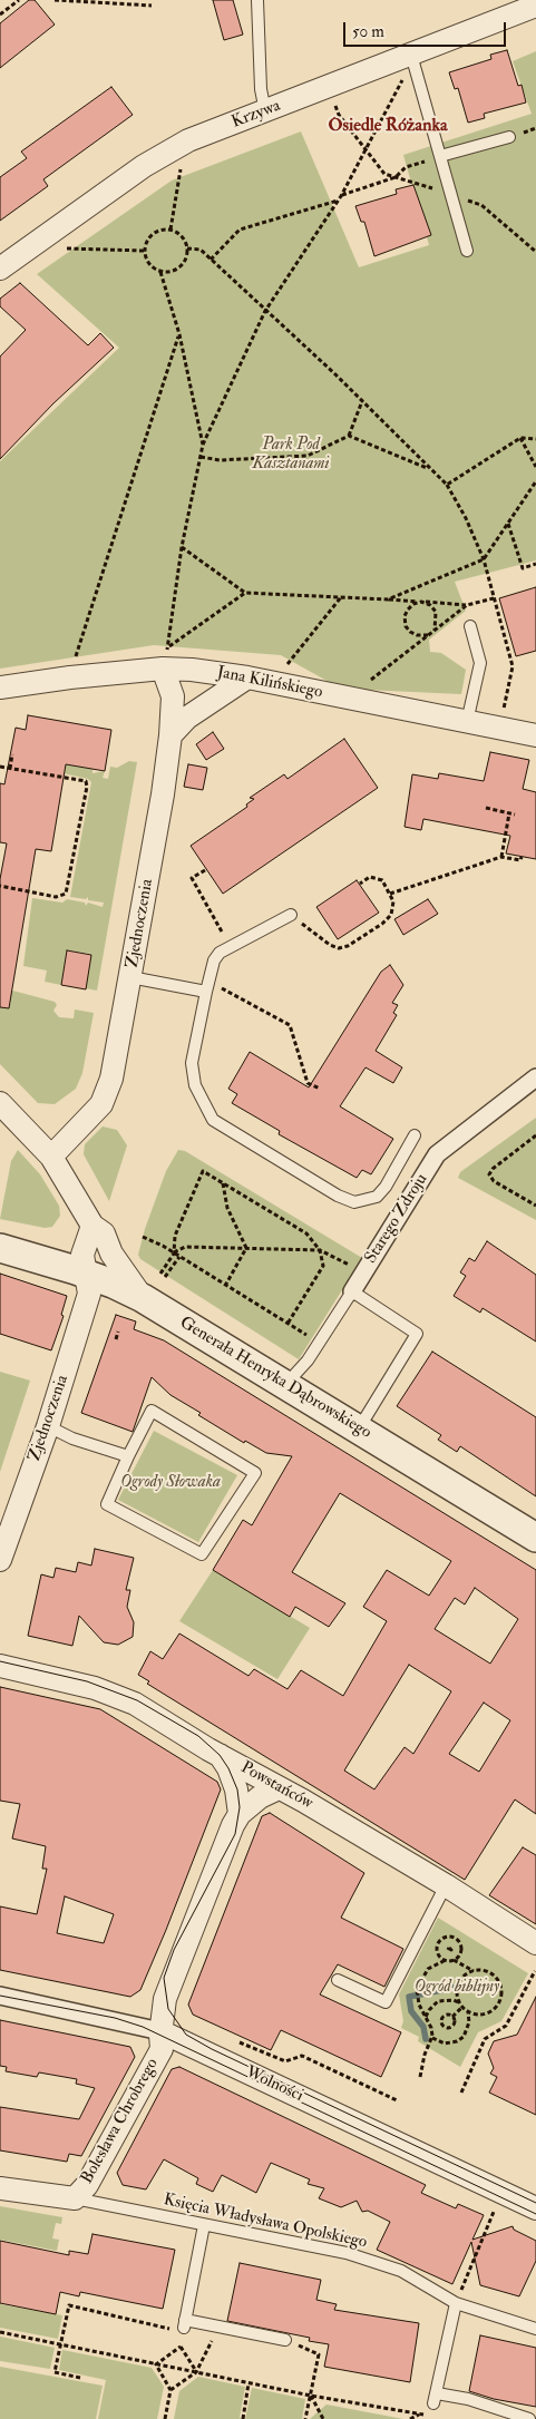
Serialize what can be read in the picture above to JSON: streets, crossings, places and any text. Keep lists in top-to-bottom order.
{
  "streets": {
    "street": [
      "Krzywa",
      "Jana Kilińskiego",
      "Zjednoczenia",
      "Starego Zdroju",
      "Generała Henryka Dąbrowskiego",
      "Powstańców",
      "Wolności",
      "Bolesława Chrobrego"
    ],
    "lane": ["Księcia Władysława Opolskiego"]
  },
  "crossings": [
    ["Jana Kilińskiego", "Zjednoczenia"],
    ["Zjednoczenia", "Generała Henryka Dąbrowskiego"],
    ["Starego Zdroju", "Generała Henryka Dąbrowskiego"],
    ["Powstańców", "Bolesława Chrobrego"],
    ["Wolności", "Bolesława Chrobrego"],
    ["Bolesława Chrobrego", "Księcia Władysława Opolskiego"]
  ],
  "districts": ["Osiedle Różanka"],
  "parks": ["Park Pod Kasztanami", "Ogrody Słowaka", "Ogród biblijny"],
  "scale_bar": "50 m"
}
